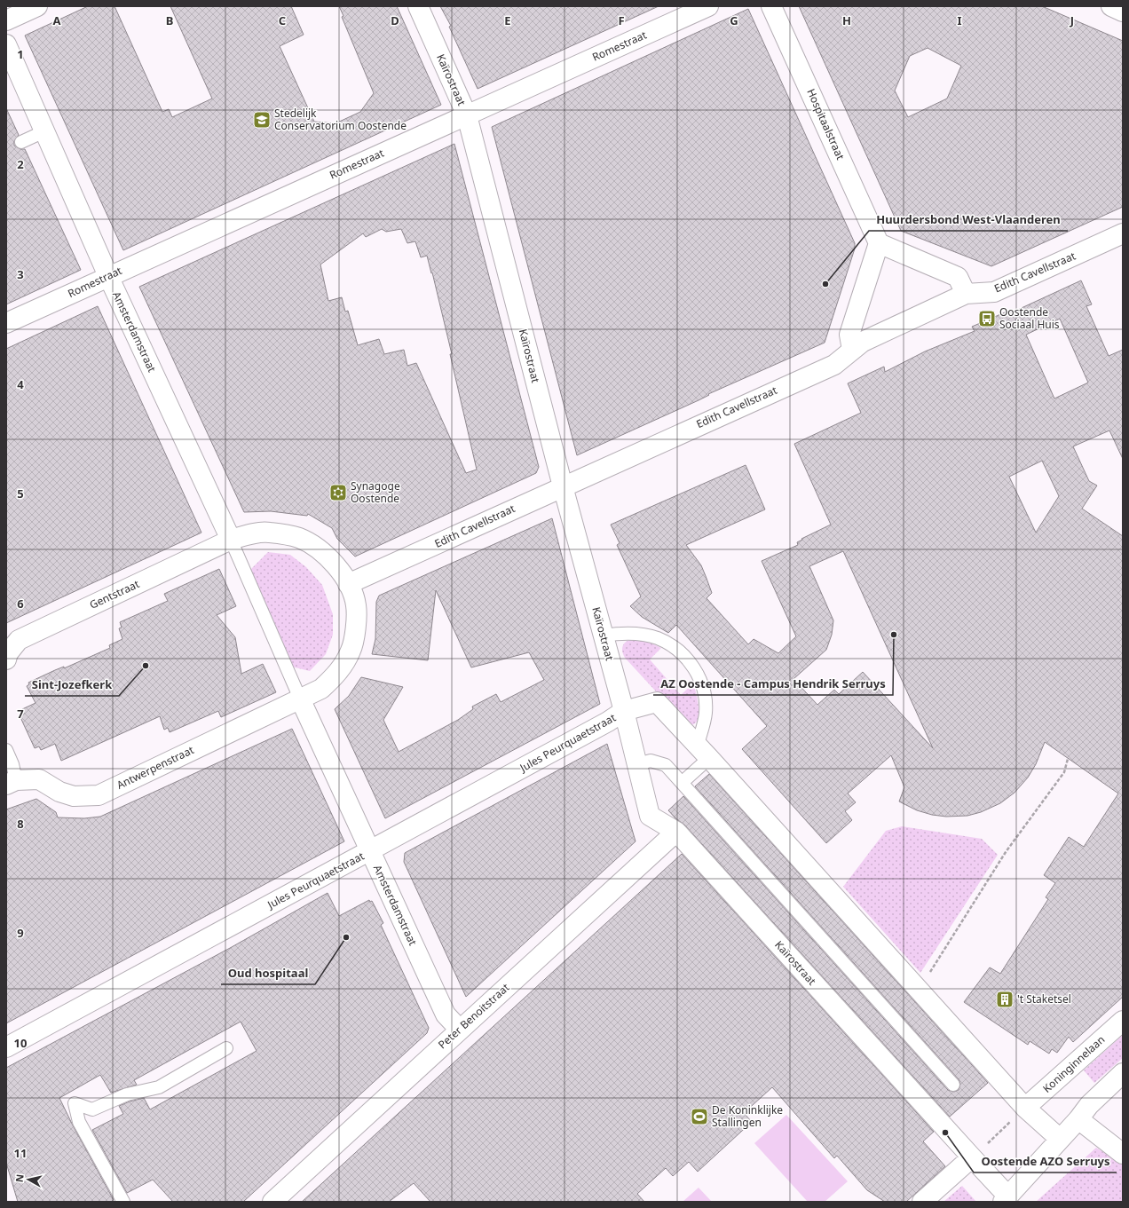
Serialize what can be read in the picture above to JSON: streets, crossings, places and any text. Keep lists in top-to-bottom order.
{
  "streets": {
    "street": [
      "Romestraat",
      "Kaïrostraat",
      "Hospitaalstraat",
      "Edith Cavellstraat",
      "Amsterdamstraat",
      "Gentstraat",
      "Jules Peurquaetstraat",
      "Antwerpenstraat",
      "Peter Benoitstraat",
      "Koninginnelaan"
    ]
  },
  "crossings": [
    ["Romestraat", "Kaïrostraat"],
    ["Romestraat", "Amsterdamstraat"],
    ["Kaïrostraat", "Edith Cavellstraat"],
    ["Kaïrostraat", "Jules Peurquaetstraat"],
    ["Kaïrostraat", "Peter Benoitstraat"],
    ["Edith Cavellstraat", "Gentstraat"],
    ["Edith Cavellstraat", "Antwerpenstraat"],
    ["Amsterdamstraat", "Gentstraat"],
    ["Amsterdamstraat", "Jules Peurquaetstraat"],
    ["Amsterdamstraat", "Antwerpenstraat"],
    ["Amsterdamstraat", "Peter Benoitstraat"],
    ["Gentstraat", "Antwerpenstraat"]
  ],
  "places": {
    "school or university": ["Stedelijk Conservatorium Oostende"],
    "other": [
      "Huurdersbond West-Vlaanderen",
      "AZ Oostende - Campus Hendrik Serruys",
      "Sint-Jozefkerk",
      "Oud hospitaal",
      "Oostende AZO Serruys"
    ],
    "bus stop": ["Oostende Sociaal Huis"],
    "synagogue": ["Synagoge Oostende"],
    "building": ["'t Staketsel"],
    "sports": ["De Koninklijke Stallingen"]
  },
  "north": "left",
  "grid": {
    "columns": [
      "A",
      "B",
      "C",
      "D",
      "E",
      "F",
      "G",
      "H",
      "I",
      "J"
    ],
    "rows": [
      "1",
      "2",
      "3",
      "4",
      "5",
      "6",
      "7",
      "8",
      "9",
      "10",
      "11"
    ]
  }
}
